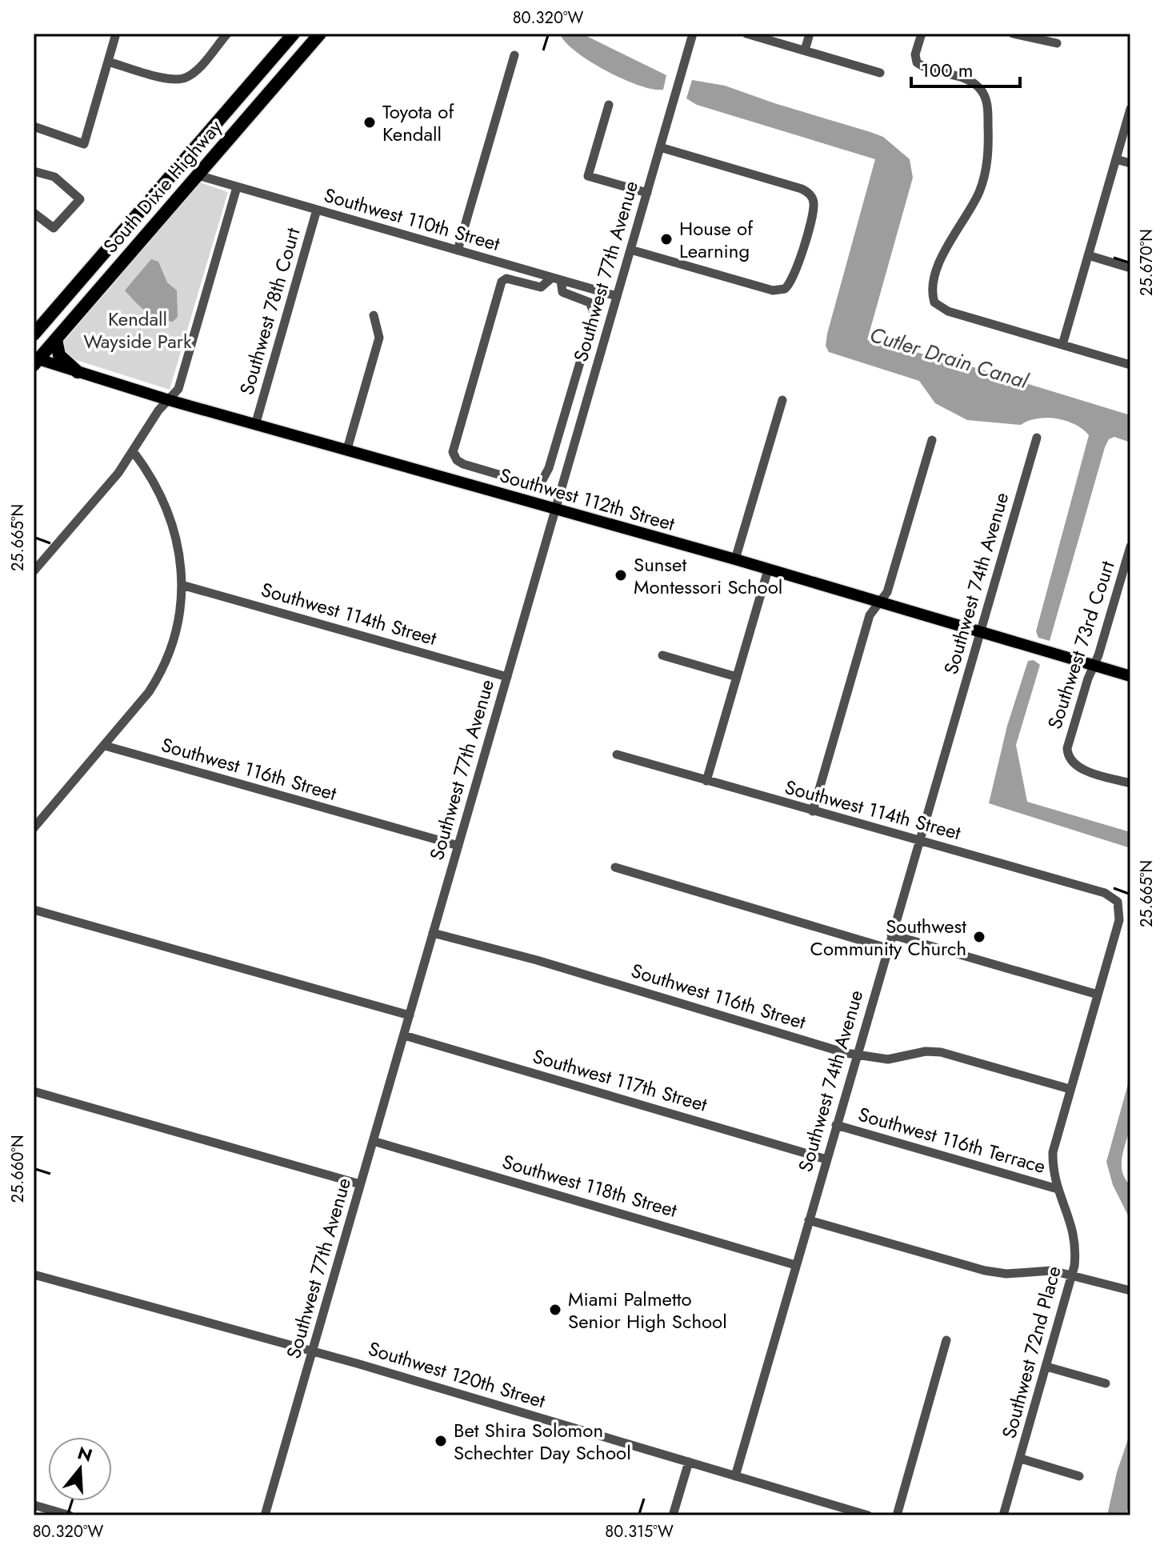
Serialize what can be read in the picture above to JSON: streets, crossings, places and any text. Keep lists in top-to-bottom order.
{
  "streets": {
    "highway": ["South Dixie Highway"],
    "main road": ["Southwest 112th Street"],
    "street": [
      "Southwest 110th Street",
      "Southwest 77th Avenue",
      "Southwest 78th Court",
      "Southwest 74th Avenue",
      "Southwest 114th Street",
      "Southwest 73rd Court",
      "Southwest 116th Street",
      "Southwest 117th Street",
      "Southwest 116th Terrace",
      "Southwest 118th Street",
      "Southwest 72nd Place",
      "Southwest 120th Street"
    ]
  },
  "crossings": [
    ["South Dixie Highway", "Southwest 110th Street"],
    ["South Dixie Highway", "Southwest 112th Street"],
    ["Southwest 110th Street", "Southwest 77th Avenue"],
    ["Southwest 110th Street", "Southwest 78th Court"],
    ["Southwest 77th Avenue", "Southwest 112th Street"],
    ["Southwest 77th Avenue", "Southwest 114th Street"],
    ["Southwest 77th Avenue", "Southwest 116th Street"],
    ["Southwest 77th Avenue", "Southwest 117th Street"],
    ["Southwest 77th Avenue", "Southwest 118th Street"],
    ["Southwest 77th Avenue", "Southwest 120th Street"],
    ["Southwest 78th Court", "Southwest 112th Street"],
    ["Southwest 112th Street", "Southwest 74th Avenue"],
    ["Southwest 112th Street", "Southwest 73rd Court"],
    ["Southwest 74th Avenue", "Southwest 114th Street"],
    ["Southwest 74th Avenue", "Southwest 116th Street"],
    ["Southwest 74th Avenue", "Southwest 117th Street"],
    ["Southwest 74th Avenue", "Southwest 116th Terrace"],
    ["Southwest 74th Avenue", "Southwest 118th Street"],
    ["Southwest 74th Avenue", "Southwest 120th Street"],
    ["Southwest 114th Street", "Southwest 72nd Place"],
    ["Southwest 116th Street", "Southwest 72nd Place"],
    ["Southwest 116th Terrace", "Southwest 72nd Place"]
  ],
  "water": ["Cutler Drain Canal"],
  "parks": ["Kendall Wayside Park"],
  "places": [
    "Toyota of Kendall",
    "House of Learning",
    "Sunset Montessori School",
    "Southwest Community Church",
    "Miami Palmetto Senior High School",
    "Bet Shira Solomon Schechter Day School"
  ],
  "scale_bar": "100 m",
  "north": "top",
  "coordinates": [
    "80.320°W",
    "25.670°N",
    "25.665°N",
    "25.660°N",
    "80.315°W"
  ]
}
